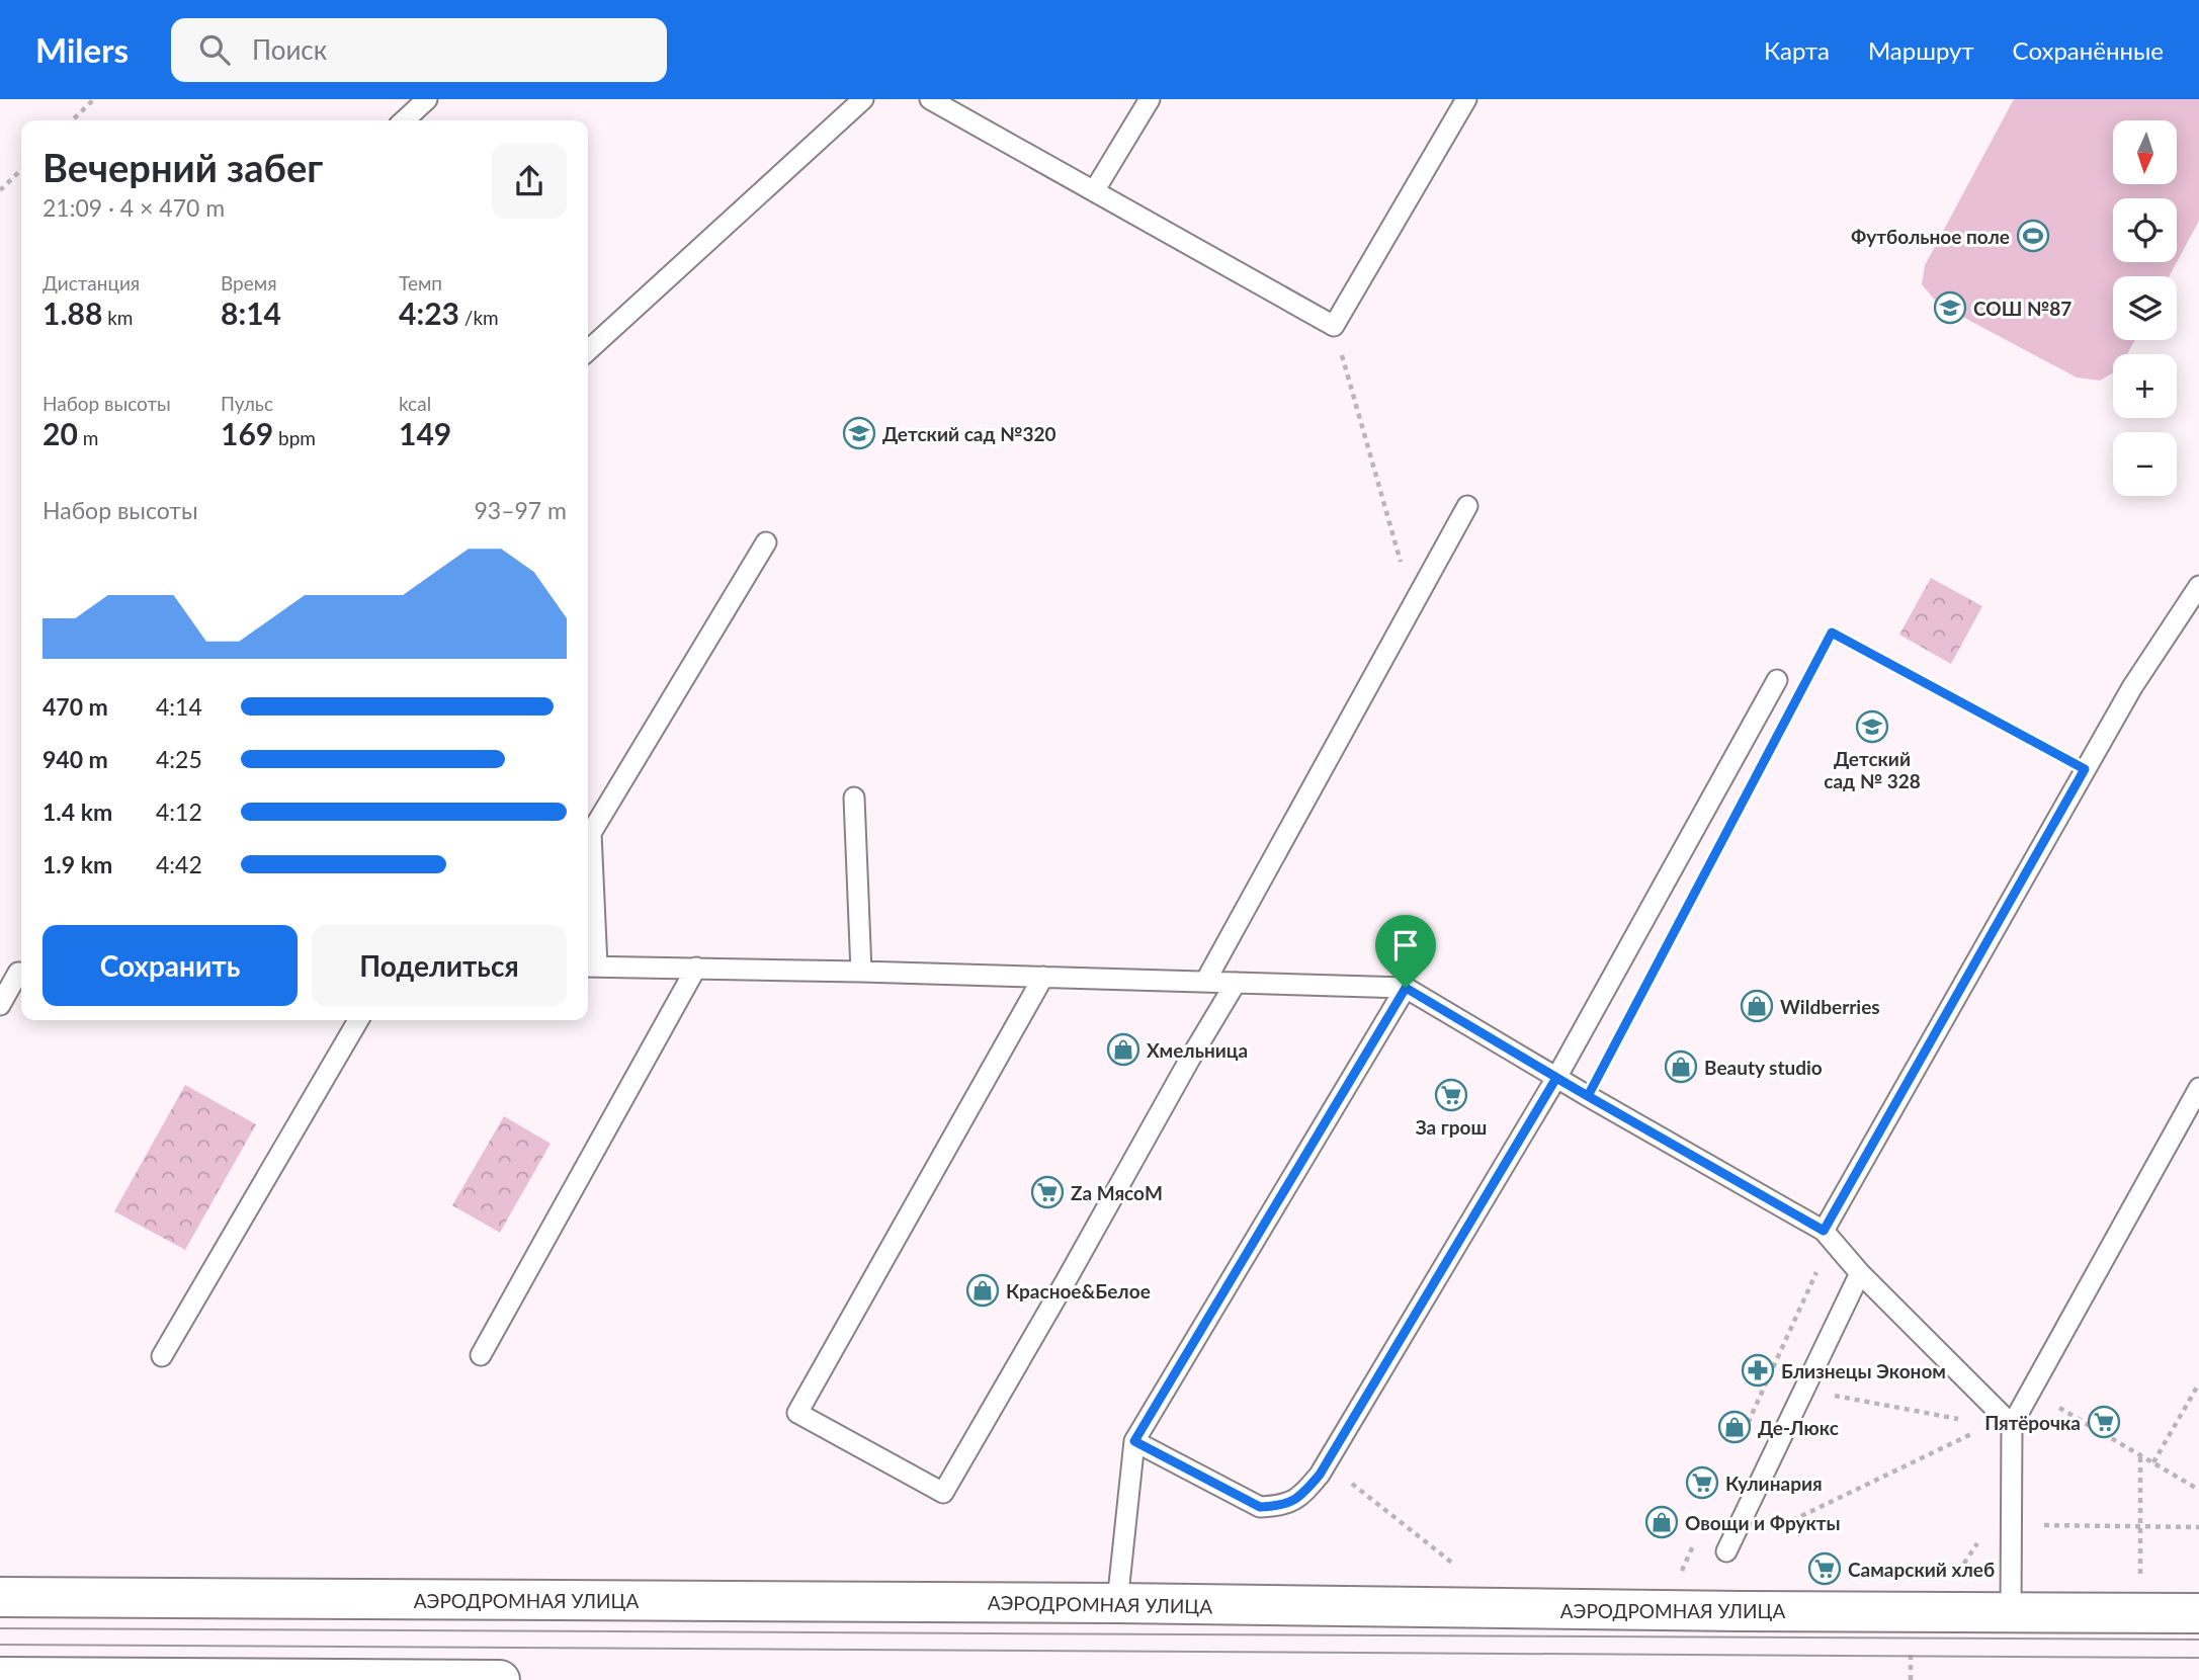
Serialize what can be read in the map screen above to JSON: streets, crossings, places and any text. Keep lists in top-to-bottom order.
{
  "streets": {
    "main road": ["АЭРОДРОМНАЯ УЛИЦА"]
  },
  "places": {
    "sports": ["Футбольное поле"],
    "school or university": ["СОШ №87", "Детский сад №320", "Детский сад № 328"],
    "shop": [
      "Wildberries",
      "Хмельница",
      "Beauty studio",
      "Красное&Белое",
      "Де-Люкс",
      "Овощи и Фрукты"
    ],
    "supermarket": [
      "За грош",
      "Za МясоМ",
      "Пятёрочка",
      "Кулинария",
      "Самарский хлеб"
    ],
    "pharmacy": ["Близнецы Эконом"]
  },
  "north": "bottom",
  "page": {
    "header": "Milers",
    "search": "Поиск",
    "nav": ["Карта", "Маршрут", "Сохранённые"],
    "map_buttons": ["+", "−"],
    "heading": ["Вечерний забег", "21:09 · 4 × 470 m"],
    "stats": [
      ["Дистанция", "1.88 km"],
      ["Время", "8:14"],
      ["Темп", "4:23 /km"],
      ["Набор высоты", "20 m"],
      ["Пульс", "169 bpm"],
      ["kcal", "149"]
    ],
    "chart": ["Набор высоты", "93–97 m"],
    "list": [
      {
        "name": "470 m",
        "note": "4:14"
      },
      {
        "name": "940 m",
        "note": "4:25"
      },
      {
        "name": "1.4 km",
        "note": "4:12"
      },
      {
        "name": "1.9 km",
        "note": "4:42"
      }
    ],
    "buttons": ["Сохранить", "Поделиться"]
  }
}
